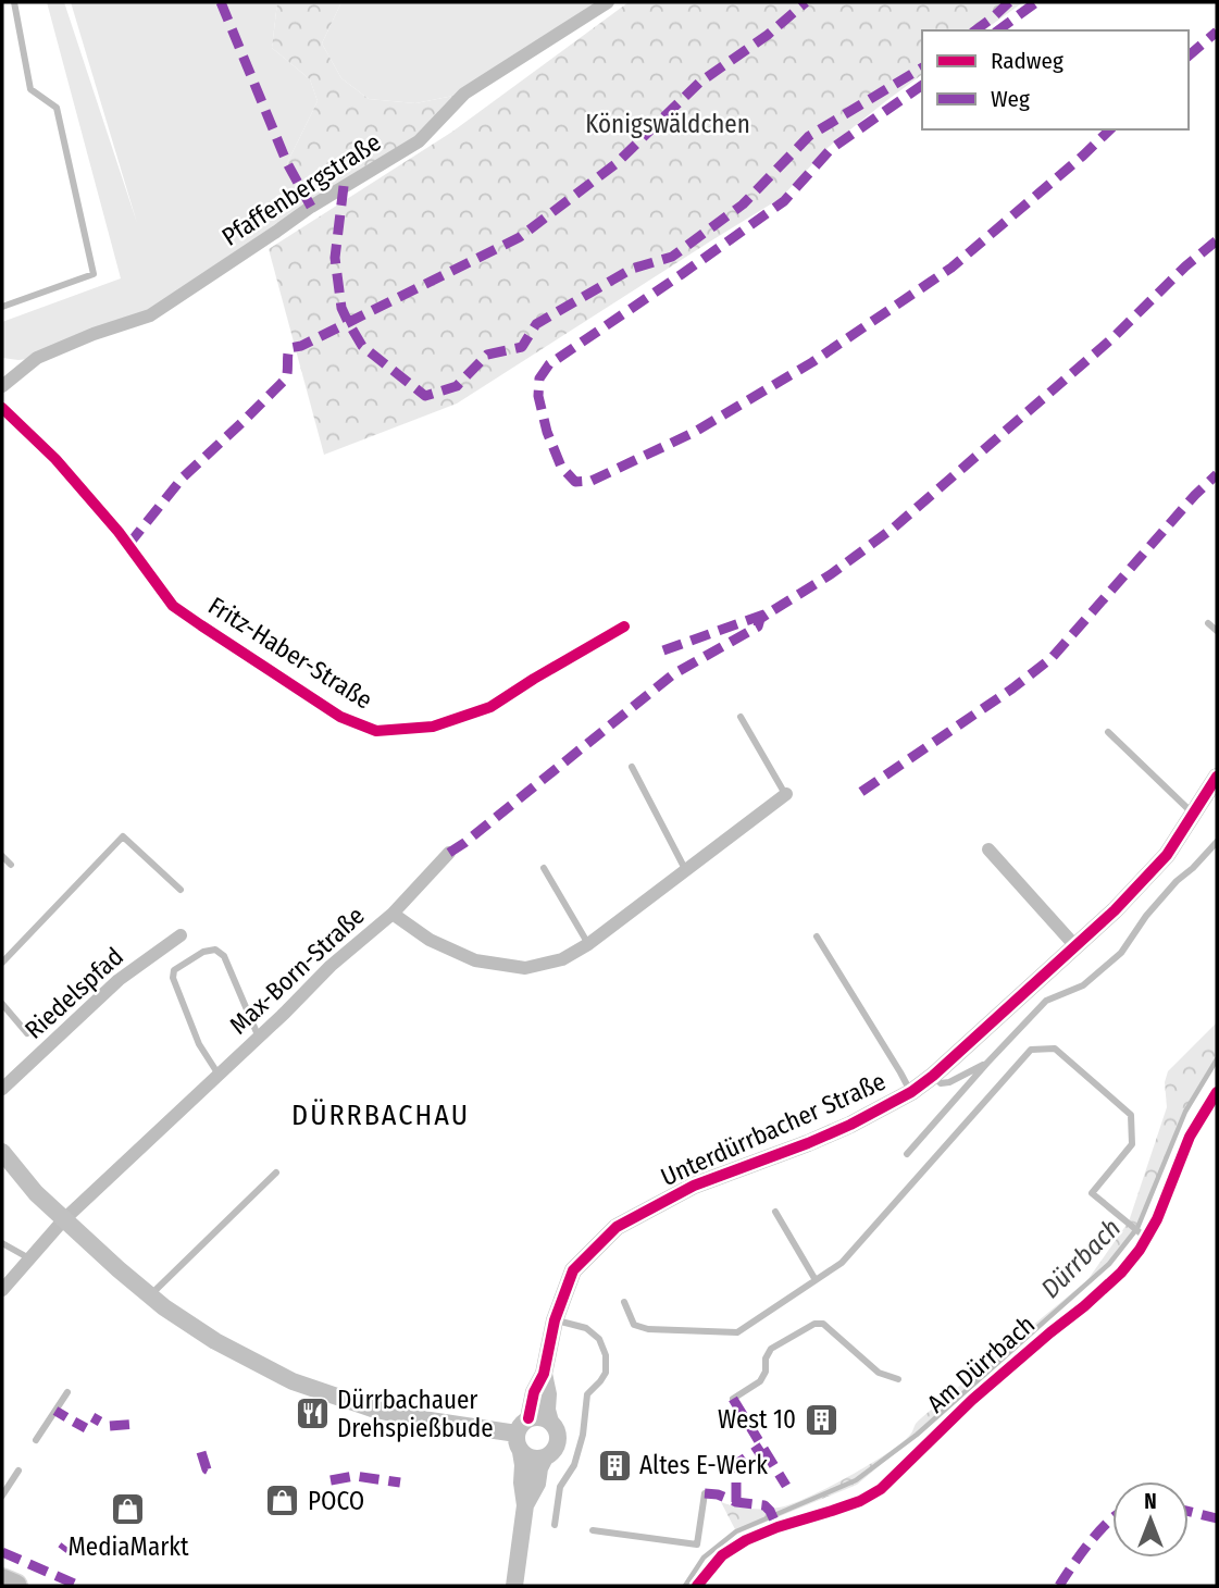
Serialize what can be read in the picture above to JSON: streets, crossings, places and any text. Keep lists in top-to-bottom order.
{
  "streets": {
    "street": [
      "Pfaffenbergstraße",
      "Fritz-Haber-Straße",
      "Max-Born-Straße",
      "Riedelspfad",
      "Unterdürrbacher Straße",
      "Am Dürrbach"
    ]
  },
  "districts": ["DÜRRBACHAU"],
  "water": ["Dürrbach"],
  "parks": ["Königswäldchen"],
  "places": {
    "restaurant": ["Dürrbachauer Drehspießbude"],
    "building": ["West 10", "Altes E-Werk"],
    "shop": ["POCO", "MediaMarkt"]
  },
  "legend": ["Radweg", "Weg"],
  "north": "top"
}
